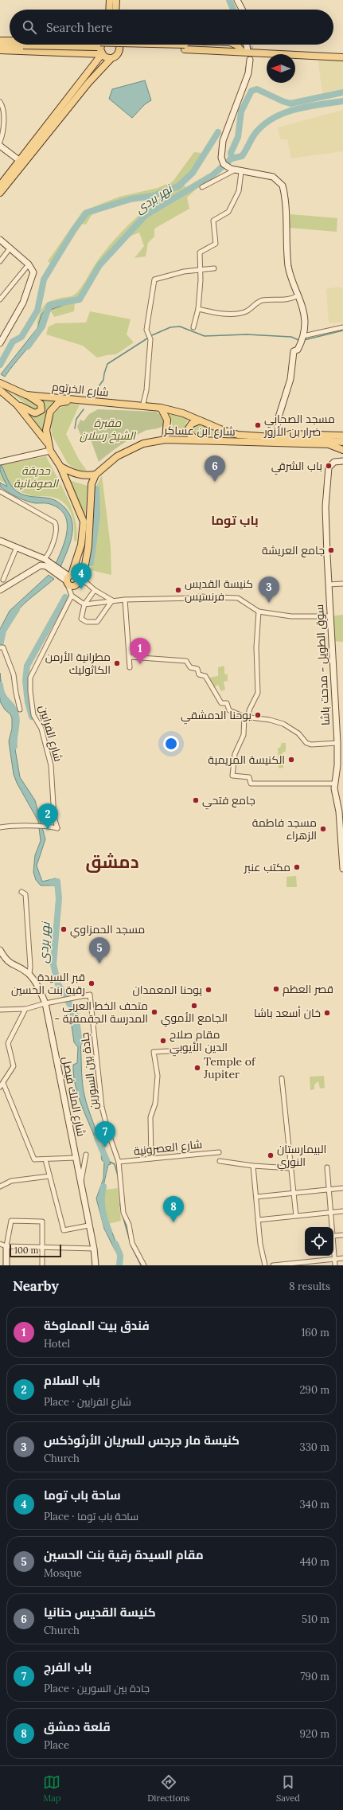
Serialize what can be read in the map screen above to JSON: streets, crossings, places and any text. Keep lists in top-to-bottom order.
{
  "streets": {
    "main road": ["شارع الخرتوم", "شارع ابن عساكر"],
    "street": [
      "سوق الطويل - مدحت باشا",
      "شارع الفرايين",
      "جادة بين السورين",
      "شارع الملك فيصل",
      "شارع العصرونية"
    ]
  },
  "crossings": [
    ["شارع الخرتوم", "شارع ابن عساكر"],
    ["جادة بين السورين", "شارع الملك فيصل"],
    ["جادة بين السورين", "شارع العصرونية"]
  ],
  "districts": ["باب توما", "دمشق"],
  "water": ["نهر بردى"],
  "parks": ["مقبرة الشيخ رسلان", "حديقة الصوفانية"],
  "places": [
    "مسجد الصحابي ضرار بن الأزور",
    "باب الشرقي",
    "جامع العريشة",
    "كنيسة القديس فرنسيس",
    "مطرانية الأرمن الكاثوليك",
    "يوحنا الدمشقي",
    "الكنيسة المريمية",
    "جامع فتحي",
    "مسجد فاطمة الزهراء",
    "مكتب عنبر",
    "مسجد الحمزاوي",
    "قبر السيدة رقية بنت الحسين",
    "قصر العظم",
    "يوحنا المعمدان",
    "الجامع الأموي",
    "متحف الخط العربي - المدرسة الجقمقية",
    "خان أسعد باشا",
    "مقام صلاح الدين الأيوبي",
    "Temple of Jupiter",
    "البيمارستان النوري"
  ],
  "scale_bar": "100 m",
  "north": "left",
  "page": {
    "search": "Search here",
    "pins": [
      "6",
      "4",
      "3",
      "1",
      "2",
      "5",
      "7",
      "8"
    ],
    "scale": "100 m",
    "heading": ["Nearby", "8 results"],
    "list": [
      {
        "mark": "1",
        "name": "فندق بيت المملوكة",
        "note": "Hotel",
        "value": "160 m"
      },
      {
        "mark": "2",
        "name": "باب السلام",
        "note": "Place · شارع الفرايين",
        "value": "290 m"
      },
      {
        "mark": "3",
        "name": "كنيسة مار جرجس للسريان الأرثوذكس",
        "note": "Church",
        "value": "330 m"
      },
      {
        "mark": "4",
        "name": "ساحة باب توما",
        "note": "Place · ساحة باب توما",
        "value": "340 m"
      },
      {
        "mark": "5",
        "name": "مقام السيدة رقية بنت الحسين",
        "note": "Mosque",
        "value": "440 m"
      },
      {
        "mark": "6",
        "name": "كنيسة القديس حنانيا",
        "note": "Church",
        "value": "510 m"
      },
      {
        "mark": "7",
        "name": "باب الفرج",
        "note": "Place · جادة بين السورين",
        "value": "790 m"
      },
      {
        "mark": "8",
        "name": "قلعة دمشق",
        "note": "Place",
        "value": "920 m"
      }
    ],
    "nav": ["Map", "Directions", "Saved"]
  }
}
